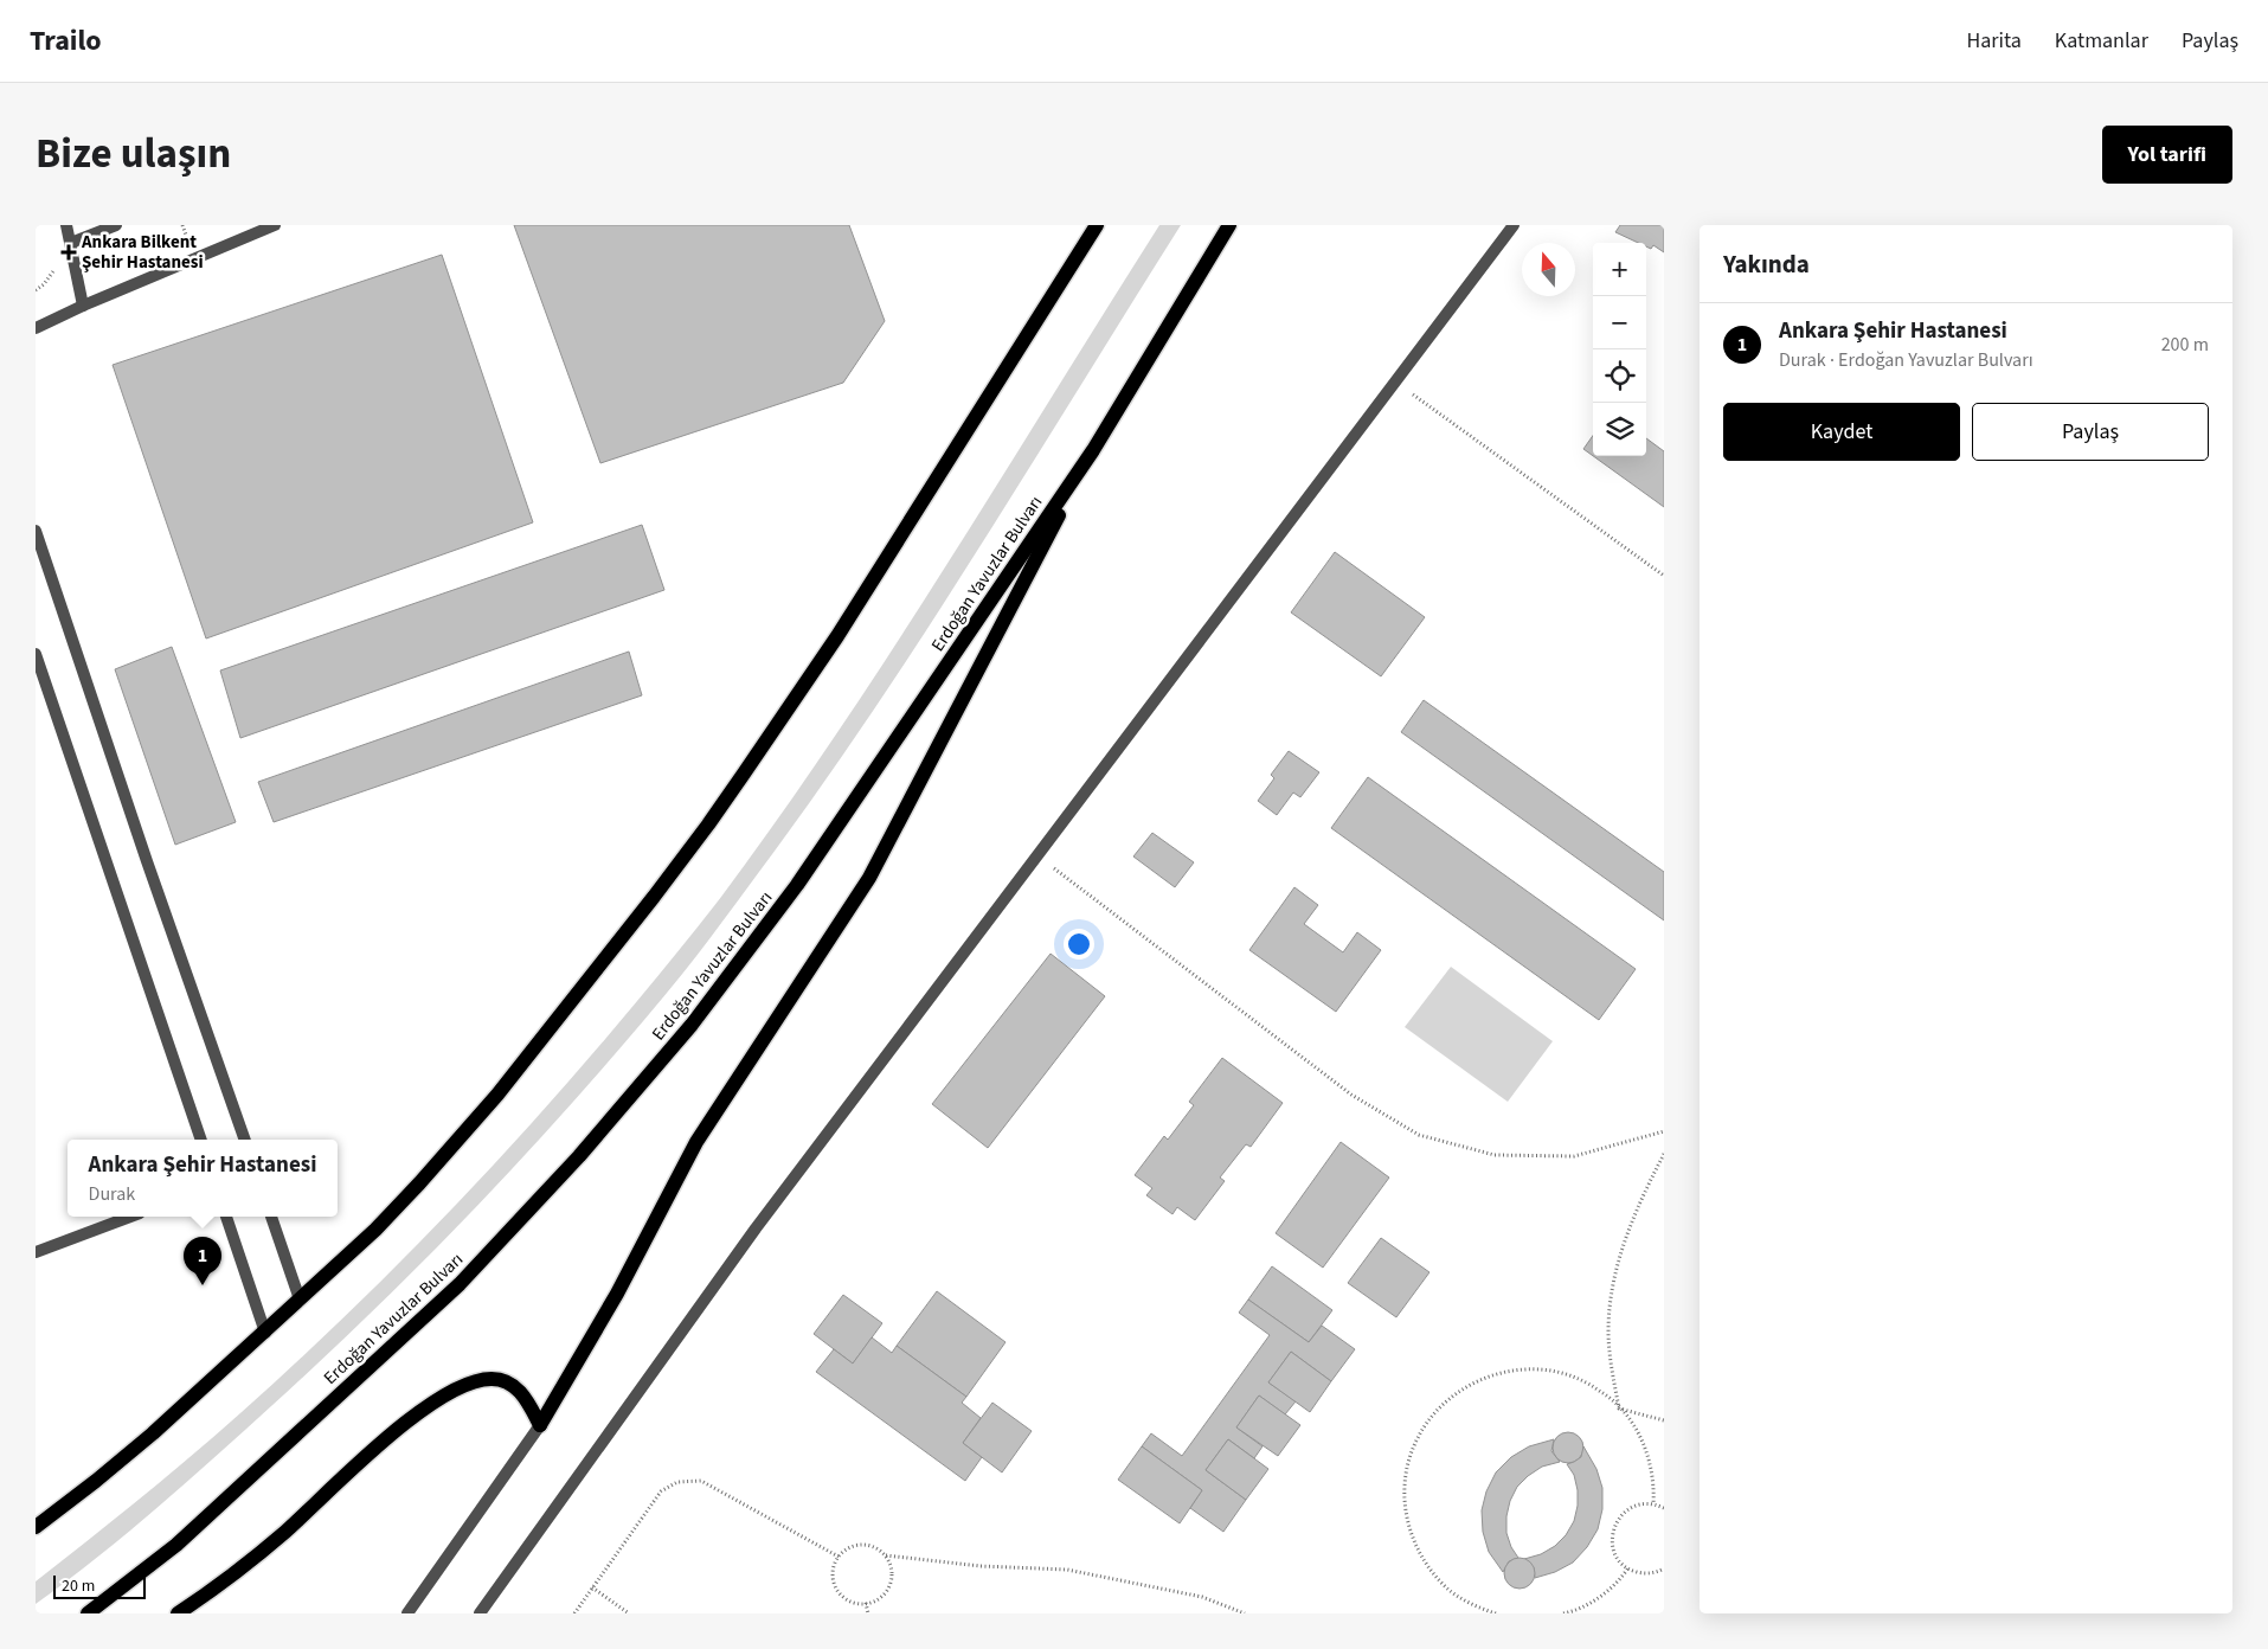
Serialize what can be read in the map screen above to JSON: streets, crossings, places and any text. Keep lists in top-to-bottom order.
{
  "streets": {
    "main road": ["Erdoğan Yavuzlar Bulvarı"]
  },
  "places": {
    "health": ["Ankara Bilkent Şehir Hastanesi"]
  },
  "scale_bar": "20 m",
  "north": "top",
  "page": {
    "header": "Trailo",
    "nav": ["Harita", "Katmanlar", "Paylaş"],
    "title": "Bize ulaşın",
    "buttons": [
      "Yol tarifi",
      ["Kaydet", "Paylaş"]
    ],
    "heading": "Yakında",
    "map_buttons": ["+", "−"],
    "list": [
      {
        "mark": "1",
        "name": "Ankara Şehir Hastanesi",
        "note": "Durak · Erdoğan Yavuzlar Bulvarı",
        "value": "200 m"
      }
    ],
    "popup": ["Ankara Şehir Hastanesi", "Durak"],
    "pins": "1",
    "scale": "20 m"
  }
}
